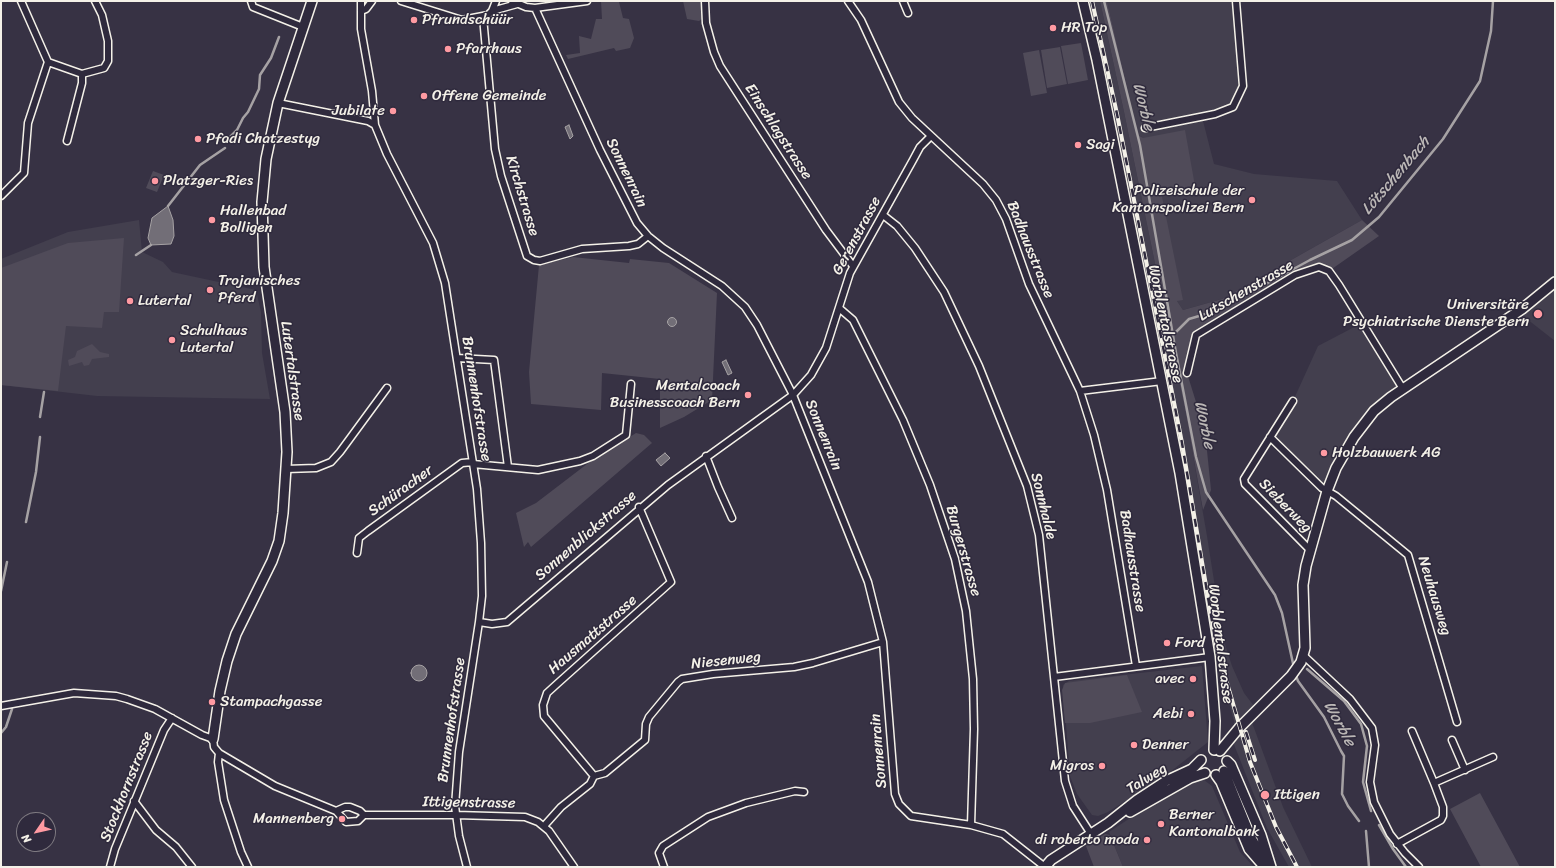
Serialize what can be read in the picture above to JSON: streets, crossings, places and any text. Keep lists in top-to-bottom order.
{
  "streets": {
    "street": [
      "Einschlagstrasse",
      "Sonnenrain",
      "Kirchstrasse",
      "Gerenstrasse",
      "Badhausstrasse",
      "Lutschenstrasse",
      "Worblentalstrasse",
      "Lutertalstrasse",
      "Brunnenhofstrasse",
      "Schüracher",
      "Sonnhalde",
      "Sieberweg",
      "Sonnenblickstrasse",
      "Burgerstrasse",
      "Neuhausweg",
      "Hausmattstrasse",
      "Niesenweg",
      "Talweg",
      "Stockhornstrasse",
      "Ittigenstrasse"
    ]
  },
  "crossings": [
    ["Einschlagstrasse", "Gerenstrasse"],
    ["Sonnenrain", "Kirchstrasse"],
    ["Sonnenrain", "Gerenstrasse"],
    ["Sonnenrain", "Sonnenblickstrasse"],
    ["Sonnenrain", "Burgerstrasse"],
    ["Sonnenrain", "Niesenweg"],
    ["Sonnenrain", "Talweg"],
    ["Gerenstrasse", "Badhausstrasse"],
    ["Gerenstrasse", "Sonnhalde"],
    ["Gerenstrasse", "Sonnenblickstrasse"],
    ["Gerenstrasse", "Burgerstrasse"],
    ["Worblentalstrasse", "Talweg"],
    ["Brunnenhofstrasse", "Schüracher"],
    ["Brunnenhofstrasse", "Sonnenblickstrasse"],
    ["Brunnenhofstrasse", "Ittigenstrasse"],
    ["Sonnhalde", "Talweg"],
    ["Sonnenblickstrasse", "Hausmattstrasse"],
    ["Hausmattstrasse", "Niesenweg"],
    ["Niesenweg", "Ittigenstrasse"]
  ],
  "water": ["Worble", "Lötschenbach"],
  "places": [
    "Pfrundschüür",
    "HR Top",
    "Pfarrhaus",
    "Offene Gemeinde",
    "Jubilate",
    "Pfadi Chatzestyg",
    "Sagi",
    "Platzger-Ries",
    "Polizeischule der Kantonspolizei Bern",
    "Hallenbad Bolligen",
    "Trojanisches Pferd",
    "Lutertal",
    "Universitäre Psychiatrische Dienste Bern",
    "Schulhaus Lutertal",
    "Mentalcoach Businesscoach Bern",
    "Holzbauwerk AG",
    "Ford",
    "avec",
    "Stampachgasse",
    "Aebi",
    "Denner",
    "Migros",
    "Ittigen",
    "Mannenberg",
    "Berner Kantonalbank",
    "di roberto moda"
  ],
  "north": "bottom left"
}
